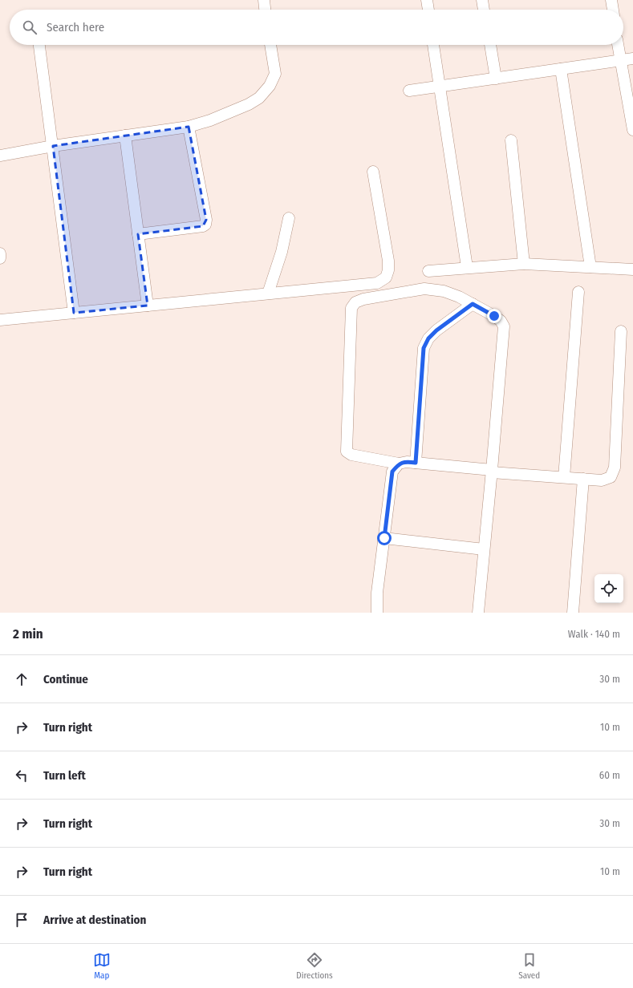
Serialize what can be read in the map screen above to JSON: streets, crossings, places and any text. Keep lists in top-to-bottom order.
{
  "page": {
    "search": "Search here",
    "heading": ["2 min", "Walk · 140 m"],
    "list": [
      ["Continue", "30 m"],
      ["Turn right", "10 m"],
      ["Turn left", "60 m"],
      ["Turn right", "30 m"],
      ["Turn right", "10 m"],
      "Arrive at destination"
    ],
    "nav": ["Map", "Directions", "Saved"]
  }
}
